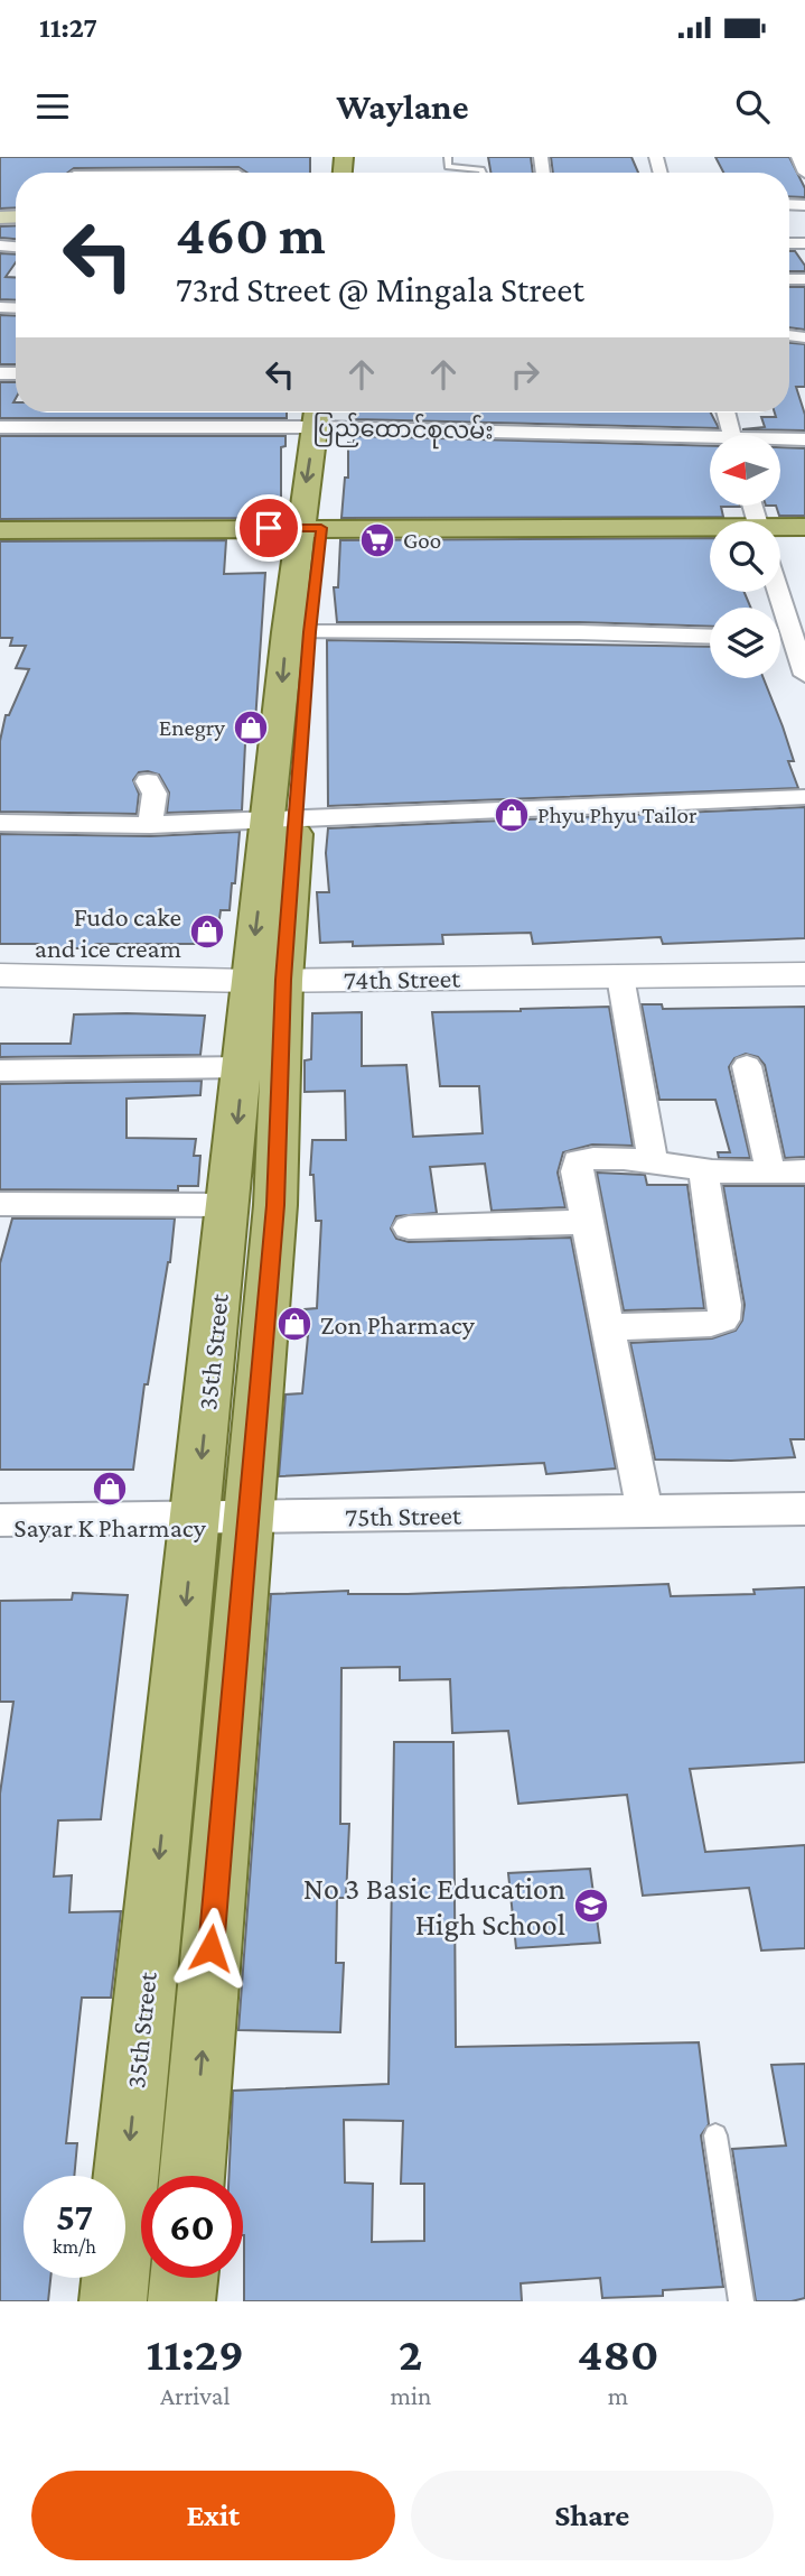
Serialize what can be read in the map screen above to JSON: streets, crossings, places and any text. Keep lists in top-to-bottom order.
{
  "streets": {
    "main road": ["35th Street"],
    "street": ["ပြည်ထောင်စုလမ်း", "74th Street", "75th Street"]
  },
  "crossings": [
    ["ပြည်ထောင်စုလမ်း", "35th Street"],
    ["74th Street", "35th Street"],
    ["35th Street", "75th Street"]
  ],
  "places": {
    "supermarket": ["Goo"],
    "shop": [
      "Enegry",
      "Phyu Phyu Tailor",
      "Fudo cake and ice cream",
      "Zon Pharmacy",
      "Sayar K Pharmacy"
    ],
    "school or university": ["No 3 Basic Education High School"]
  },
  "north": "left",
  "page": {
    "status": "11:27",
    "header": "Waylane",
    "turn": ["460 m", "73rd Street @ Mingala Street"],
    "speed": "57 km/h",
    "limit": "60",
    "eta": [
      "11:29",
      "Arrival",
      "2",
      "min",
      "480",
      "m"
    ],
    "buttons": ["Exit", "Share"]
  }
}
